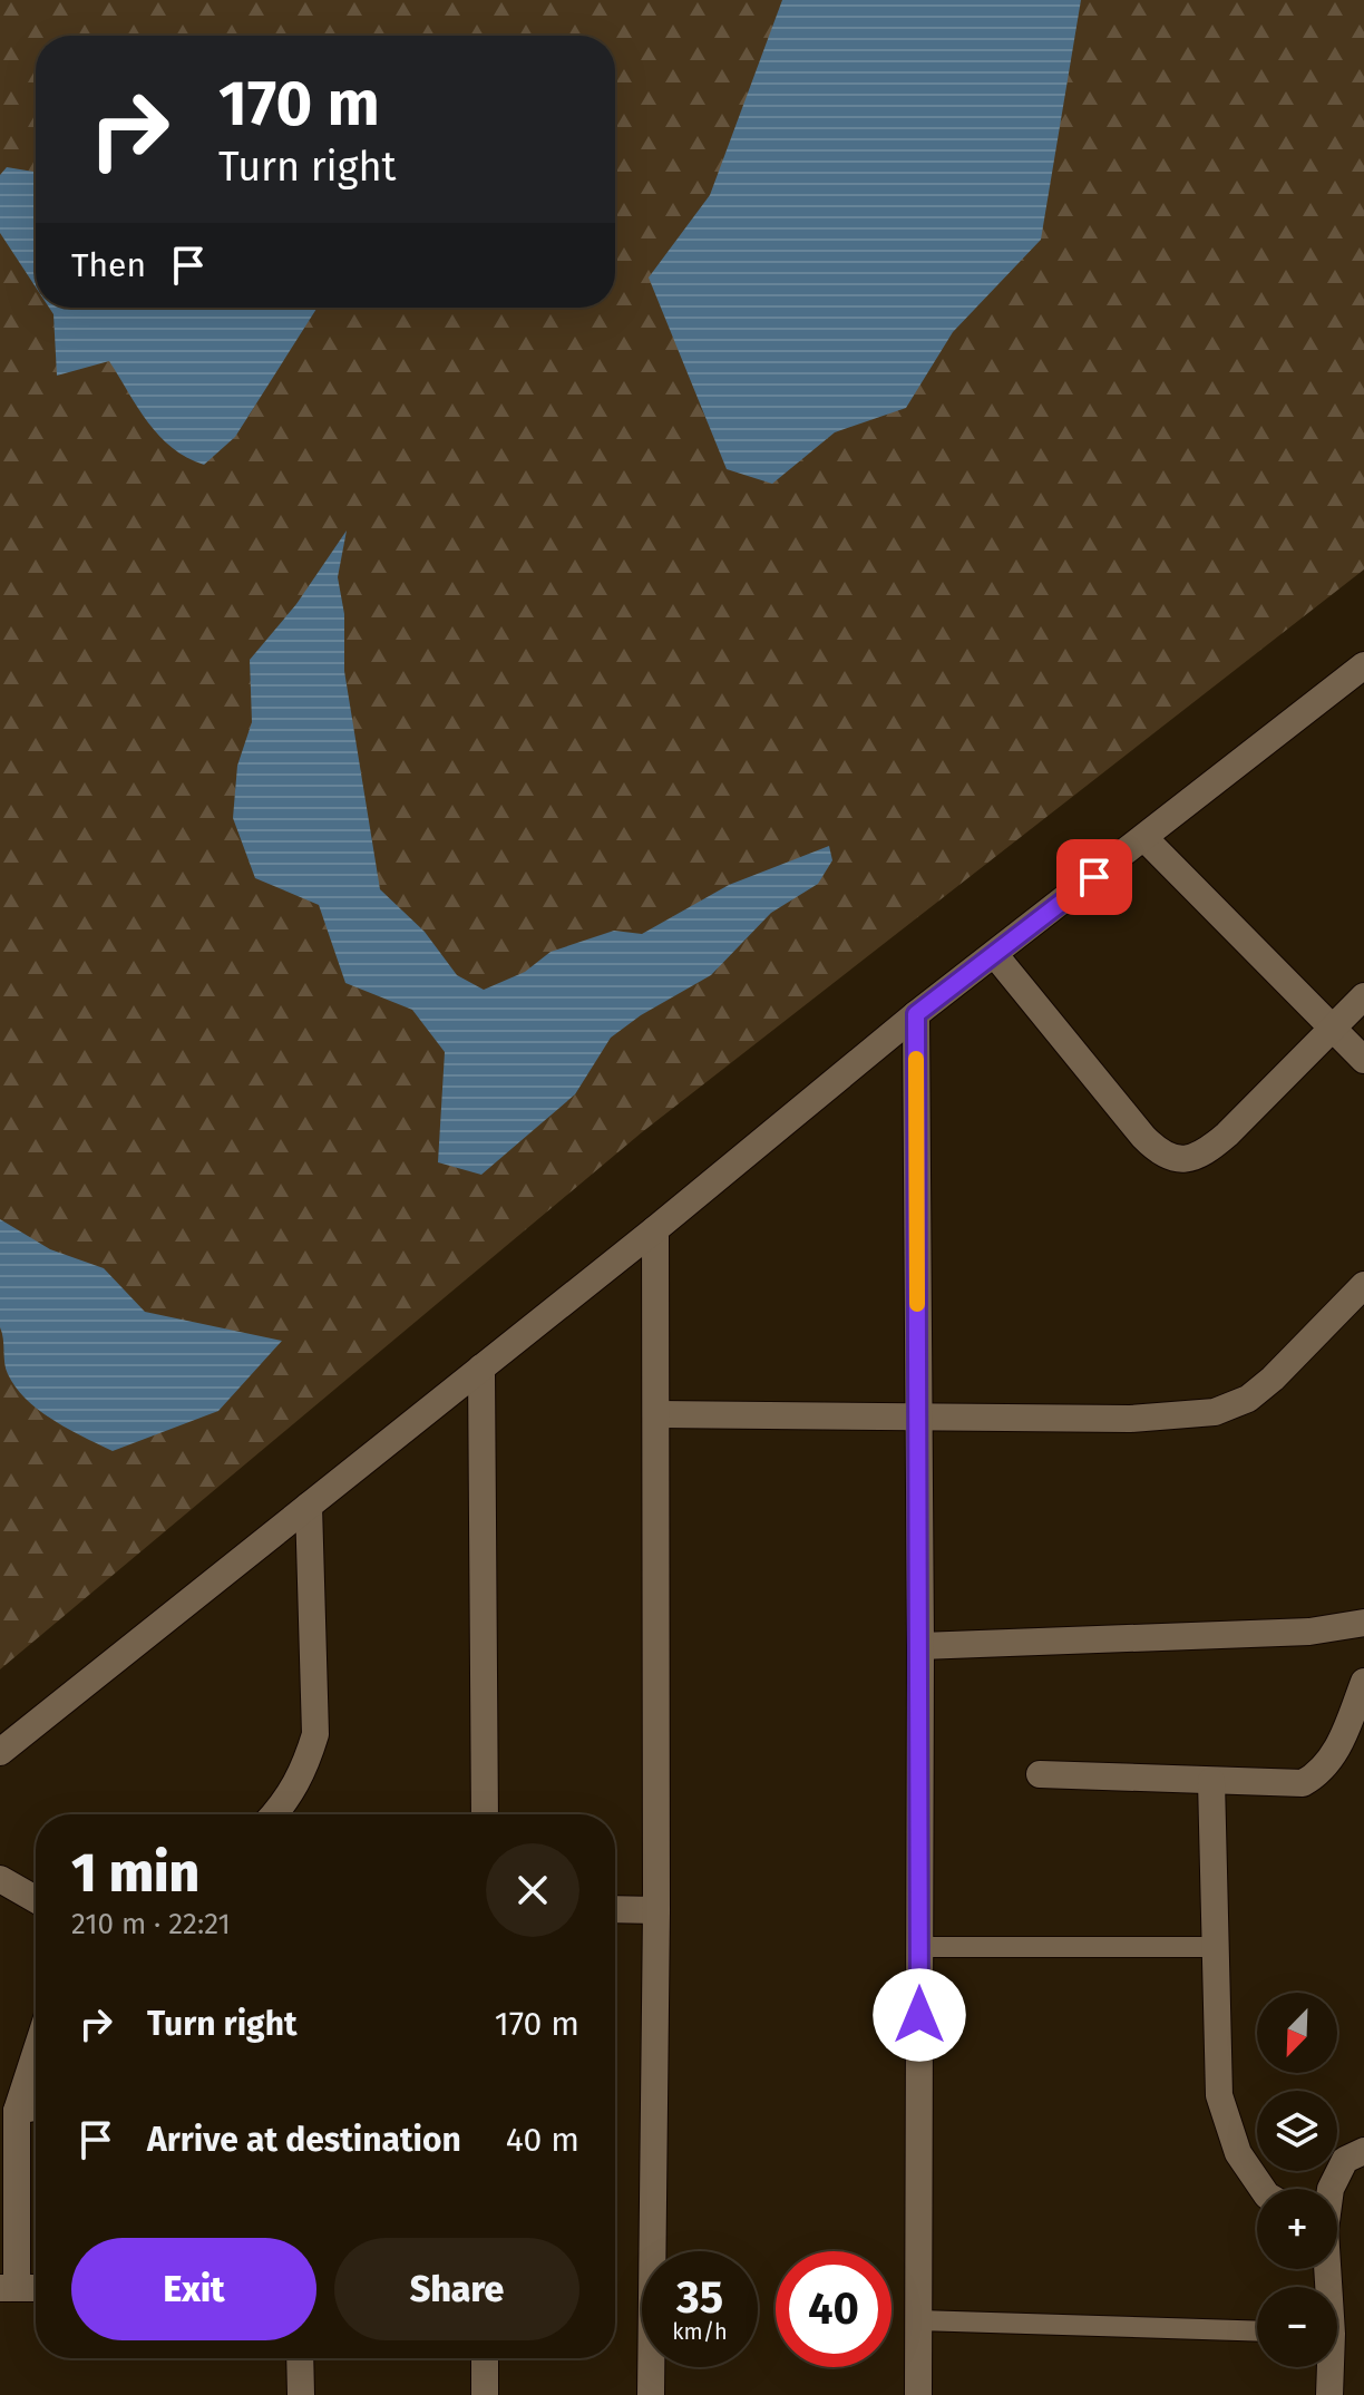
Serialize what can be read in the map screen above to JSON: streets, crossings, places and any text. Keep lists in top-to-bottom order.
{
  "north": "bottom left",
  "page": {
    "turn": ["170 m", "Turn right"],
    "then": "Then",
    "heading": ["1 min", "210 m · 22:21"],
    "list": [
      {
        "name": "Turn right",
        "value": "170 m"
      },
      {
        "name": "Arrive at destination",
        "value": "40 m"
      }
    ],
    "map_buttons": ["+", "−"],
    "buttons": ["Exit", "Share"],
    "speed": "35 km/h",
    "limit": "40"
  }
}
